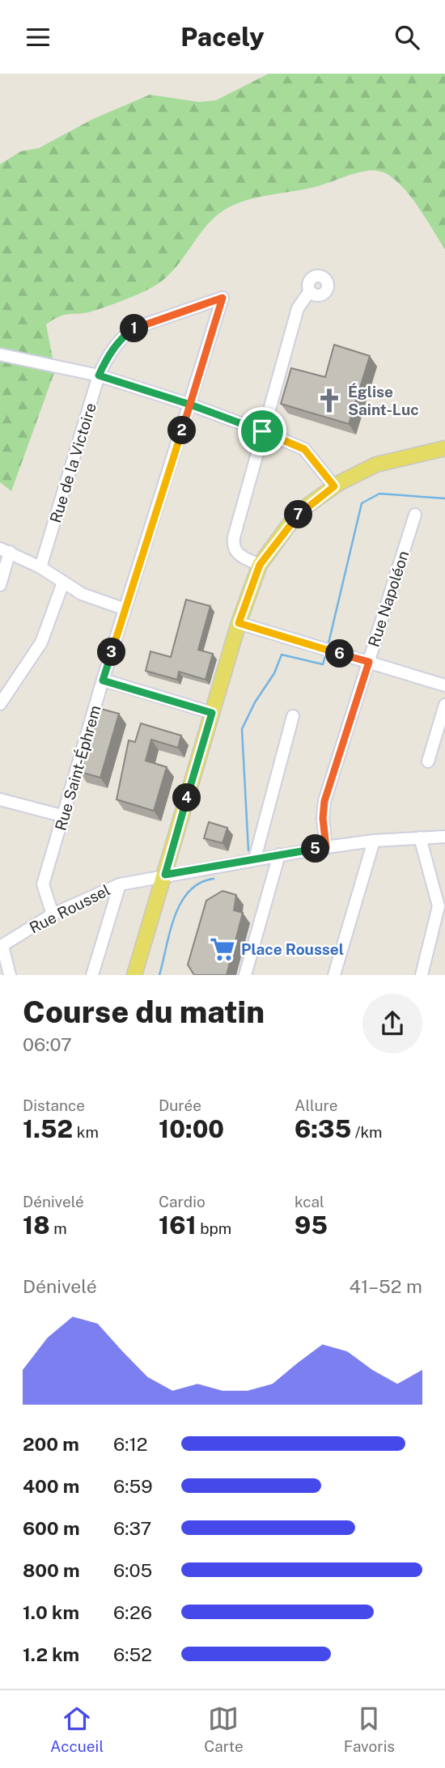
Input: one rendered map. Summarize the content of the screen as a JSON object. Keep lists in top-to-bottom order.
{
  "streets": {
    "street": [
      "Rue de la Victoire",
      "Rue Napoléon",
      "Rue Saint-Éphrem",
      "Rue Roussel"
    ]
  },
  "crossings": [
    ["Rue de la Victoire", "Rue Saint-Éphrem"],
    ["Rue Napoléon", "Rue Roussel"],
    ["Rue Saint-Éphrem", "Rue Roussel"]
  ],
  "places": {
    "church": ["Église Saint-Luc"],
    "supermarket": ["Place Roussel"]
  },
  "page": {
    "header": "Pacely",
    "pins": [
      "1",
      "2",
      "7",
      "3",
      "6",
      "4",
      "5"
    ],
    "heading": ["Course du matin", "06:07"],
    "stats": [
      ["Distance", "1.52 km"],
      ["Durée", "10:00"],
      ["Allure", "6:35 /km"],
      ["Dénivelé", "18 m"],
      ["Cardio", "161 bpm"],
      ["kcal", "95"]
    ],
    "chart": ["Dénivelé", "41–52 m"],
    "list": [
      {
        "name": "200 m",
        "note": "6:12"
      },
      {
        "name": "400 m",
        "note": "6:59"
      },
      {
        "name": "600 m",
        "note": "6:37"
      },
      {
        "name": "800 m",
        "note": "6:05"
      },
      {
        "name": "1.0 km",
        "note": "6:26"
      },
      {
        "name": "1.2 km",
        "note": "6:52"
      }
    ],
    "tabs": ["Accueil", "Carte", "Favoris"]
  }
}
